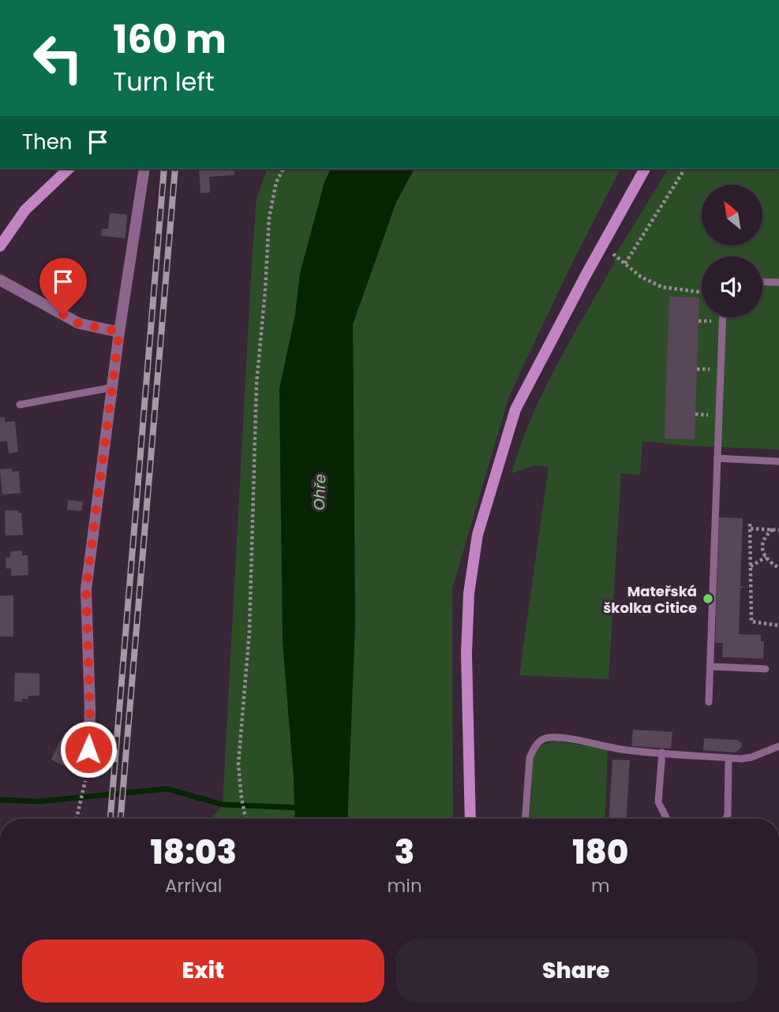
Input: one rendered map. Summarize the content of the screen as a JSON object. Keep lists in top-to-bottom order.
{
  "water": ["Ohře"],
  "places": ["Mateřská školka Citice"],
  "north": "top left",
  "page": {
    "turn": ["160 m", "Turn left"],
    "then": "Then",
    "eta": [
      "18:03",
      "Arrival",
      "3",
      "min",
      "180",
      "m"
    ],
    "buttons": ["Exit", "Share"]
  }
}
